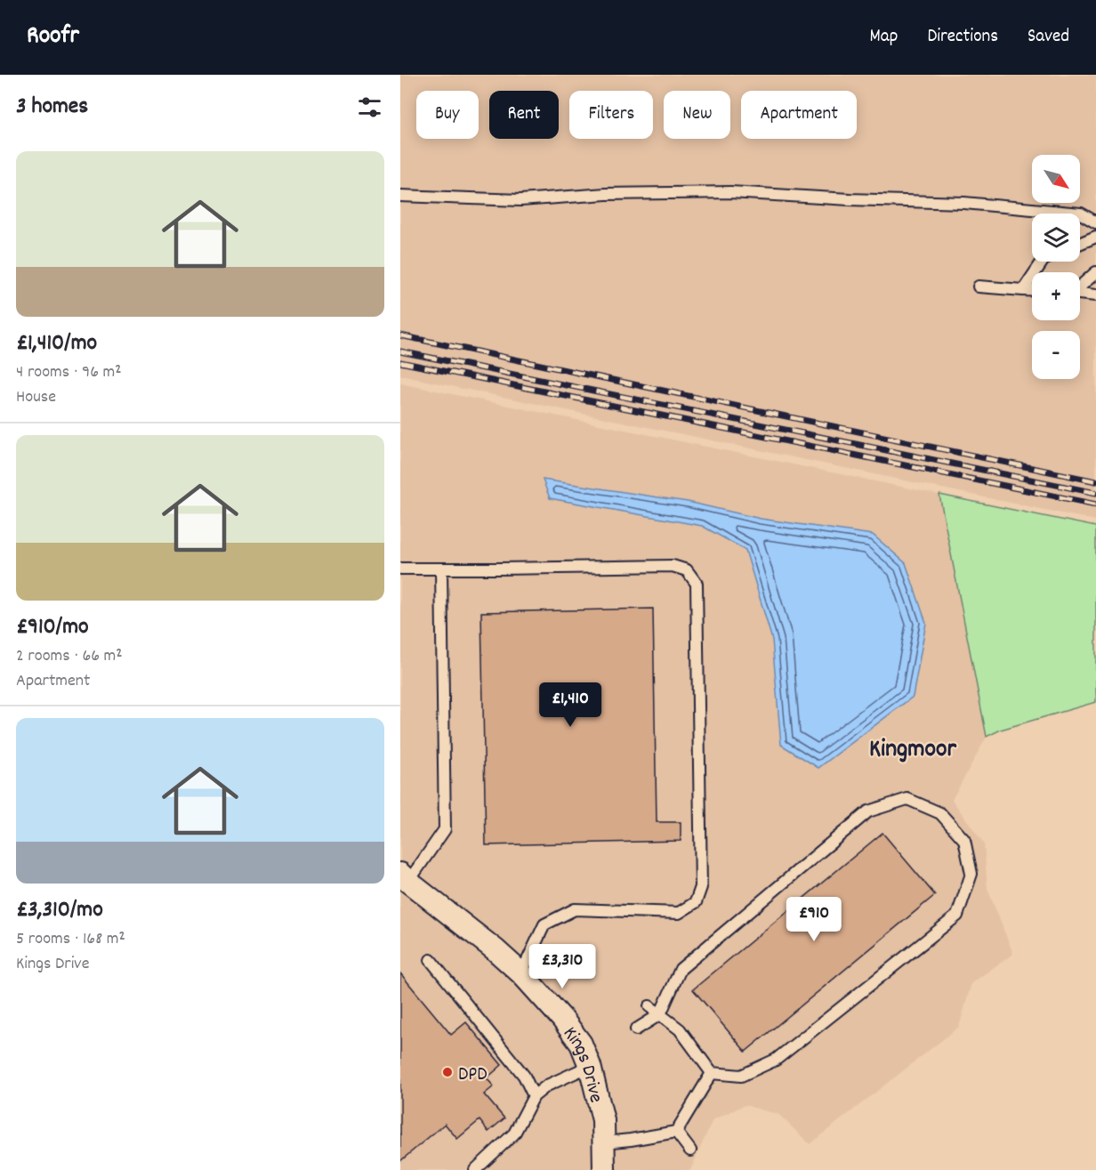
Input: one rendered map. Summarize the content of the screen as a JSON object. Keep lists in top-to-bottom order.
{
  "streets": {
    "street": ["Kings Drive"]
  },
  "districts": ["Kingmoor"],
  "places": ["DPD"],
  "north": "bottom right",
  "page": {
    "header": "Roofr",
    "nav": ["Map", "Directions", "Saved"],
    "heading": "3 homes",
    "chip": [
      "Buy",
      "Rent",
      "Filters",
      "New",
      "Apartment"
    ],
    "list": [
      {
        "name": "£1,410/mo",
        "note": "4 rooms · 96 m² · House"
      },
      {
        "name": "£910/mo",
        "note": "2 rooms · 66 m² · Apartment"
      },
      {
        "name": "£3,310/mo",
        "note": "5 rooms · 168 m² · Kings Drive"
      }
    ],
    "map_buttons": ["+", "−"],
    "price": ["£1,410", "£910", "£3,310"]
  }
}
